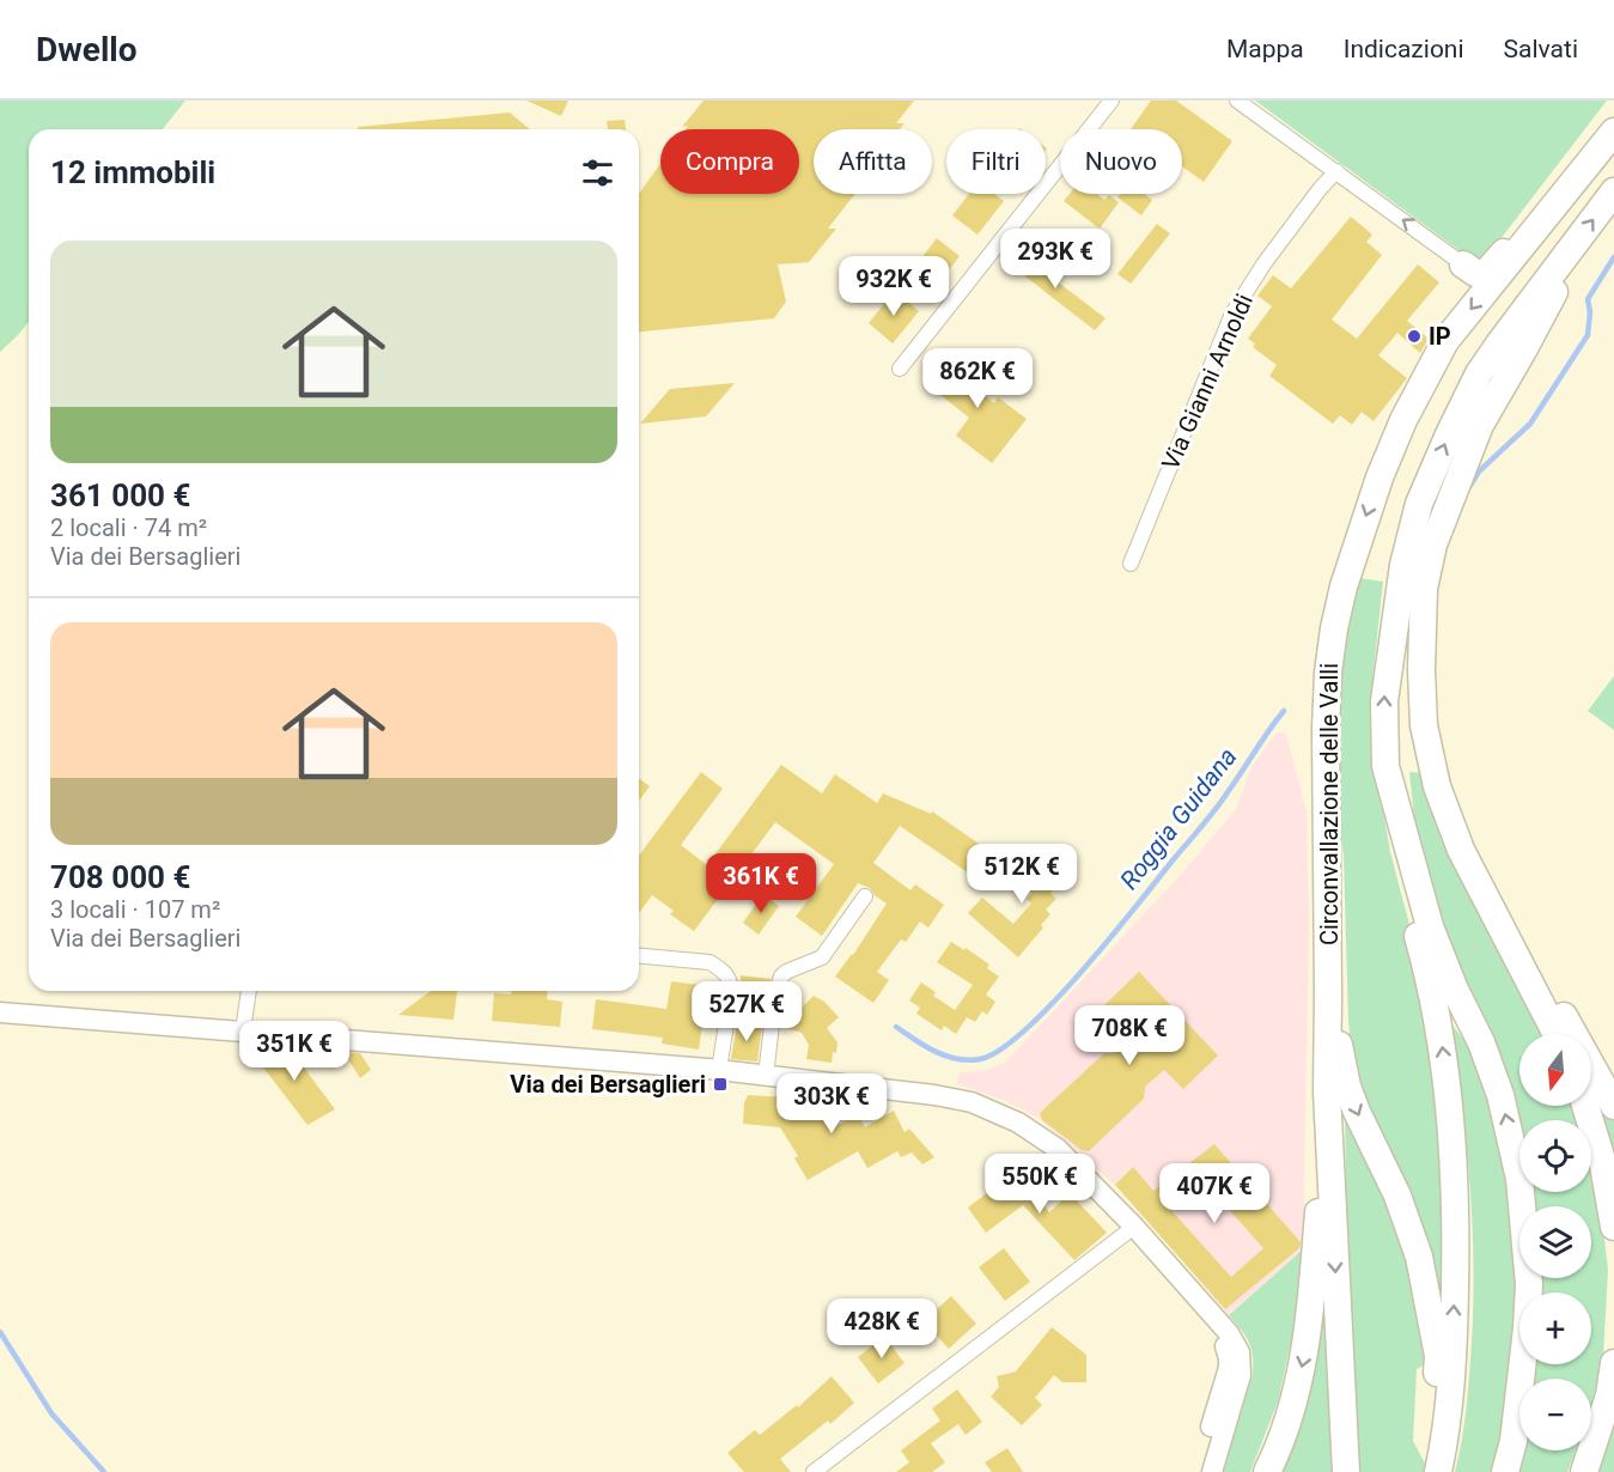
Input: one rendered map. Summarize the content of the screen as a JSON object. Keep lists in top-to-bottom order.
{
  "streets": {
    "highway": ["Circonvallazione delle Valli"],
    "street": ["Via Gianni Arnoldi"]
  },
  "water": ["Roggia Guidana"],
  "places": {
    "other": ["IP"],
    "transit": ["Via dei Bersaglieri"]
  },
  "north": "bottom",
  "page": {
    "header": "Dwello",
    "nav": ["Mappa", "Indicazioni", "Salvati"],
    "chip": [
      "Compra",
      "Affitta",
      "Filtri",
      "Nuovo"
    ],
    "heading": "12 immobili",
    "list": [
      {
        "name": "361 000 €",
        "note": "2 locali · 74 m² · Via dei Bersaglieri"
      },
      {
        "name": "708 000 €",
        "note": "3 locali · 107 m² · Via dei Bersaglieri"
      }
    ],
    "price": [
      "293K €",
      "932K €",
      "862K €",
      "512K €",
      "361K €",
      "527K €",
      "708K €",
      "351K €",
      "303K €",
      "550K €",
      "407K €",
      "428K €"
    ],
    "map_buttons": ["+", "−"]
  }
}
